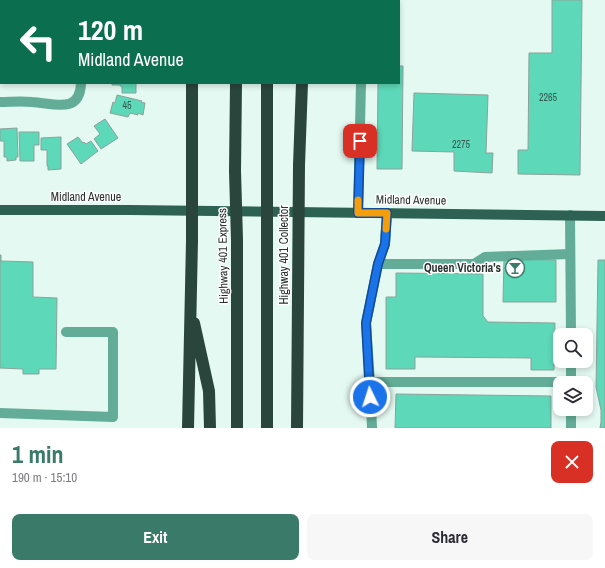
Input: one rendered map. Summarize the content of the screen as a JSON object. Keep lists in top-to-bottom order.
{
  "streets": {
    "highway": ["Highway 401 Collector", "Highway 401 Express"],
    "main road": ["Midland Avenue"]
  },
  "places": {
    "bar": ["Queen Victoria's"]
  },
  "house_numbers": ["2265", "45", "2275"],
  "page": {
    "turn": ["120 m", "Midland Avenue"],
    "heading": ["1 min", "190 m · 15:10"],
    "buttons": ["Exit", "Share"]
  }
}
